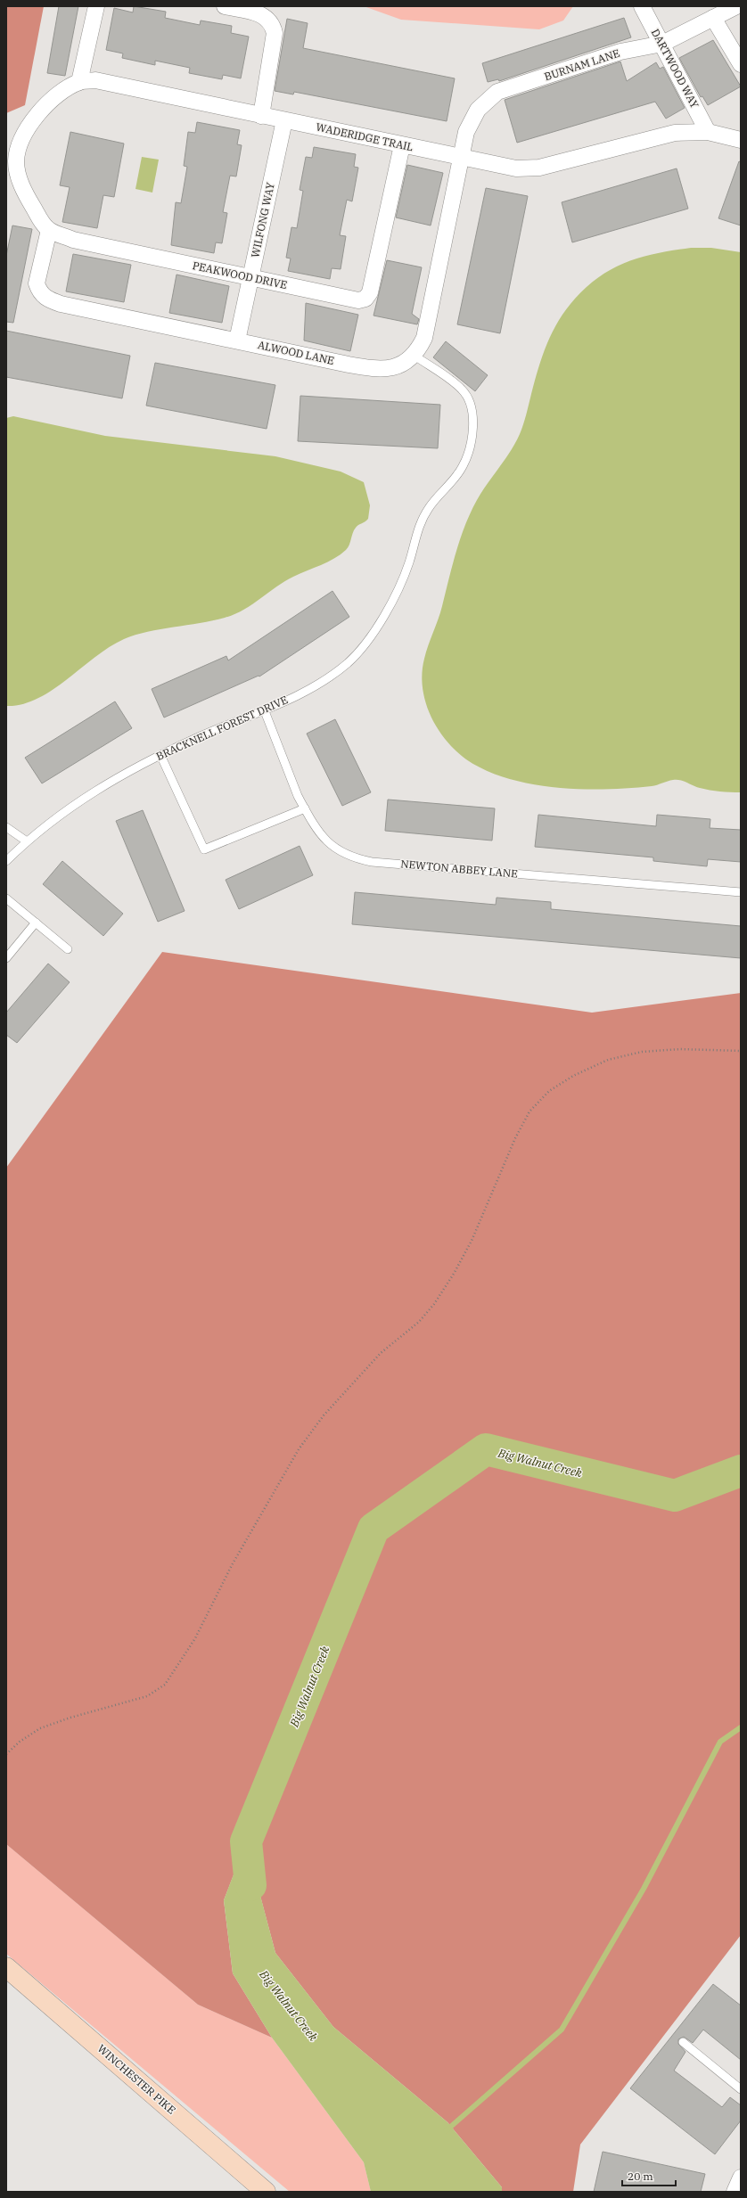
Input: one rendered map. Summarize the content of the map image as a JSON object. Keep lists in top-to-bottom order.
{
  "streets": {
    "main road": ["WINCHESTER PIKE"],
    "street": [
      "BURNAM LANE",
      "DARTWOOD WAY",
      "WADERIDGE TRAIL",
      "WILFONG WAY",
      "PEAKWOOD DRIVE",
      "ALWOOD LANE"
    ],
    "lane": ["BRACKNELL FOREST DRIVE", "NEWTON ABBEY LANE"]
  },
  "crossings": [
    ["BURNAM LANE", "DARTWOOD WAY"],
    ["BURNAM LANE", "WADERIDGE TRAIL"],
    ["DARTWOOD WAY", "WADERIDGE TRAIL"],
    ["WADERIDGE TRAIL", "WILFONG WAY"],
    ["WADERIDGE TRAIL", "PEAKWOOD DRIVE"],
    ["WILFONG WAY", "PEAKWOOD DRIVE"],
    ["WILFONG WAY", "ALWOOD LANE"],
    ["PEAKWOOD DRIVE", "ALWOOD LANE"],
    ["ALWOOD LANE", "BRACKNELL FOREST DRIVE"],
    ["BRACKNELL FOREST DRIVE", "NEWTON ABBEY LANE"]
  ],
  "water": ["Big Walnut Creek"],
  "scale_bar": "20 m"
}
